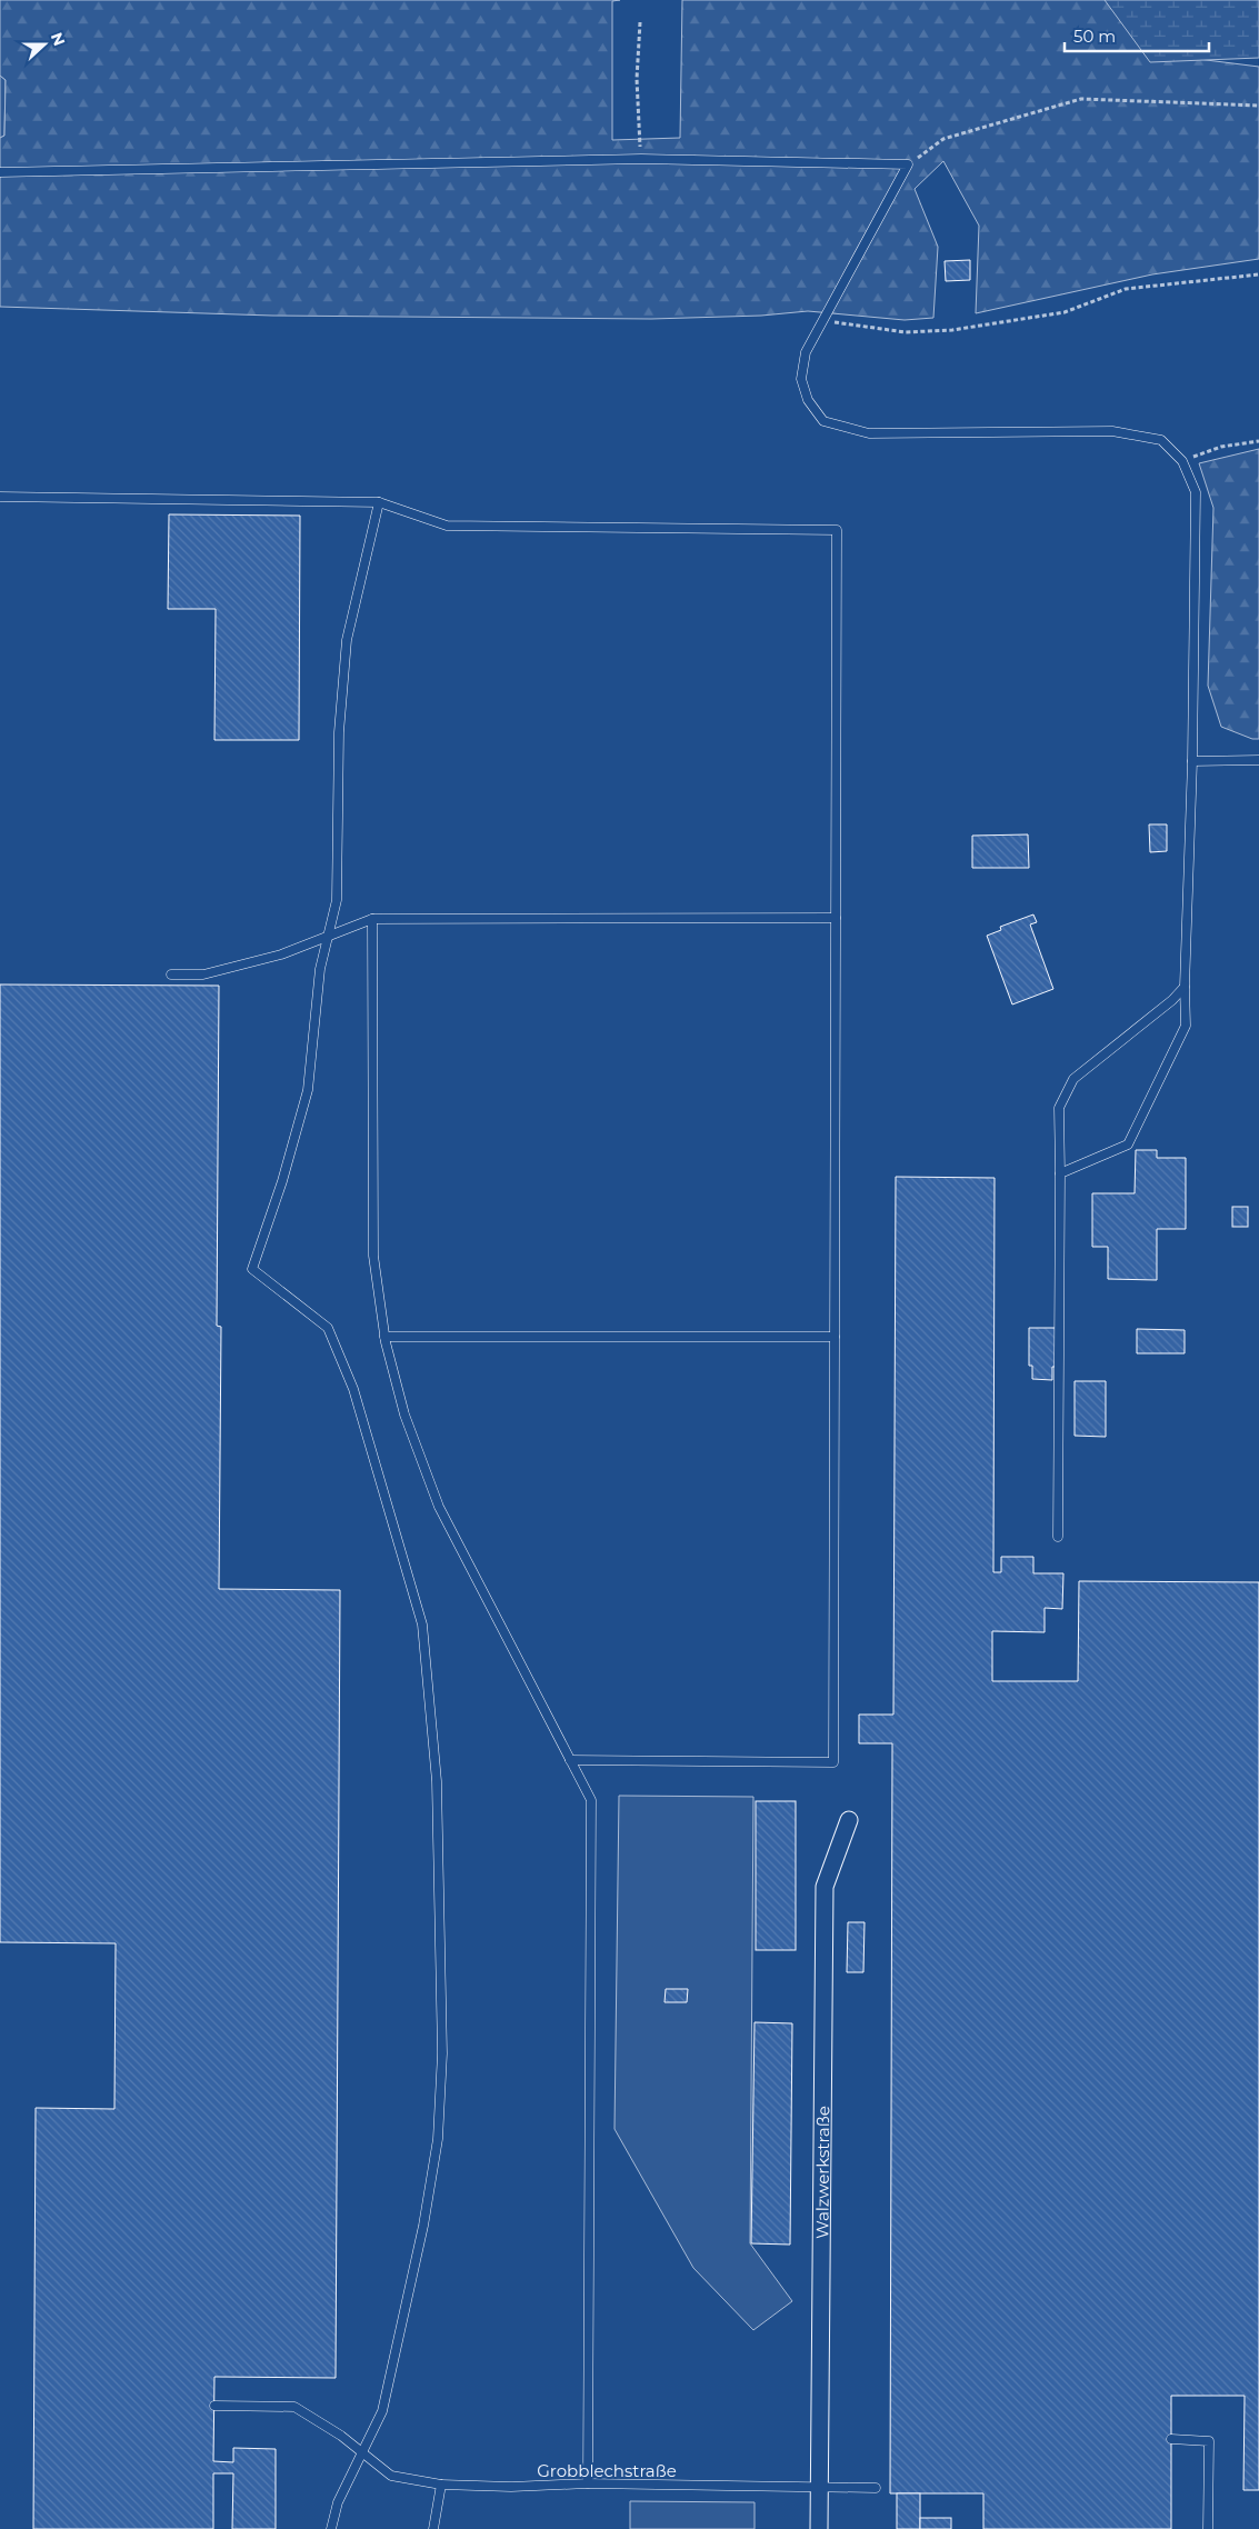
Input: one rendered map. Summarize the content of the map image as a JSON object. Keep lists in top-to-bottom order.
{
  "streets": {
    "street": ["Walzwerkstraße"],
    "lane": ["Grobblechstraße"]
  },
  "crossings": [
    ["Walzwerkstraße", "Grobblechstraße"]
  ],
  "scale_bar": "50 m",
  "north": "right"
}
